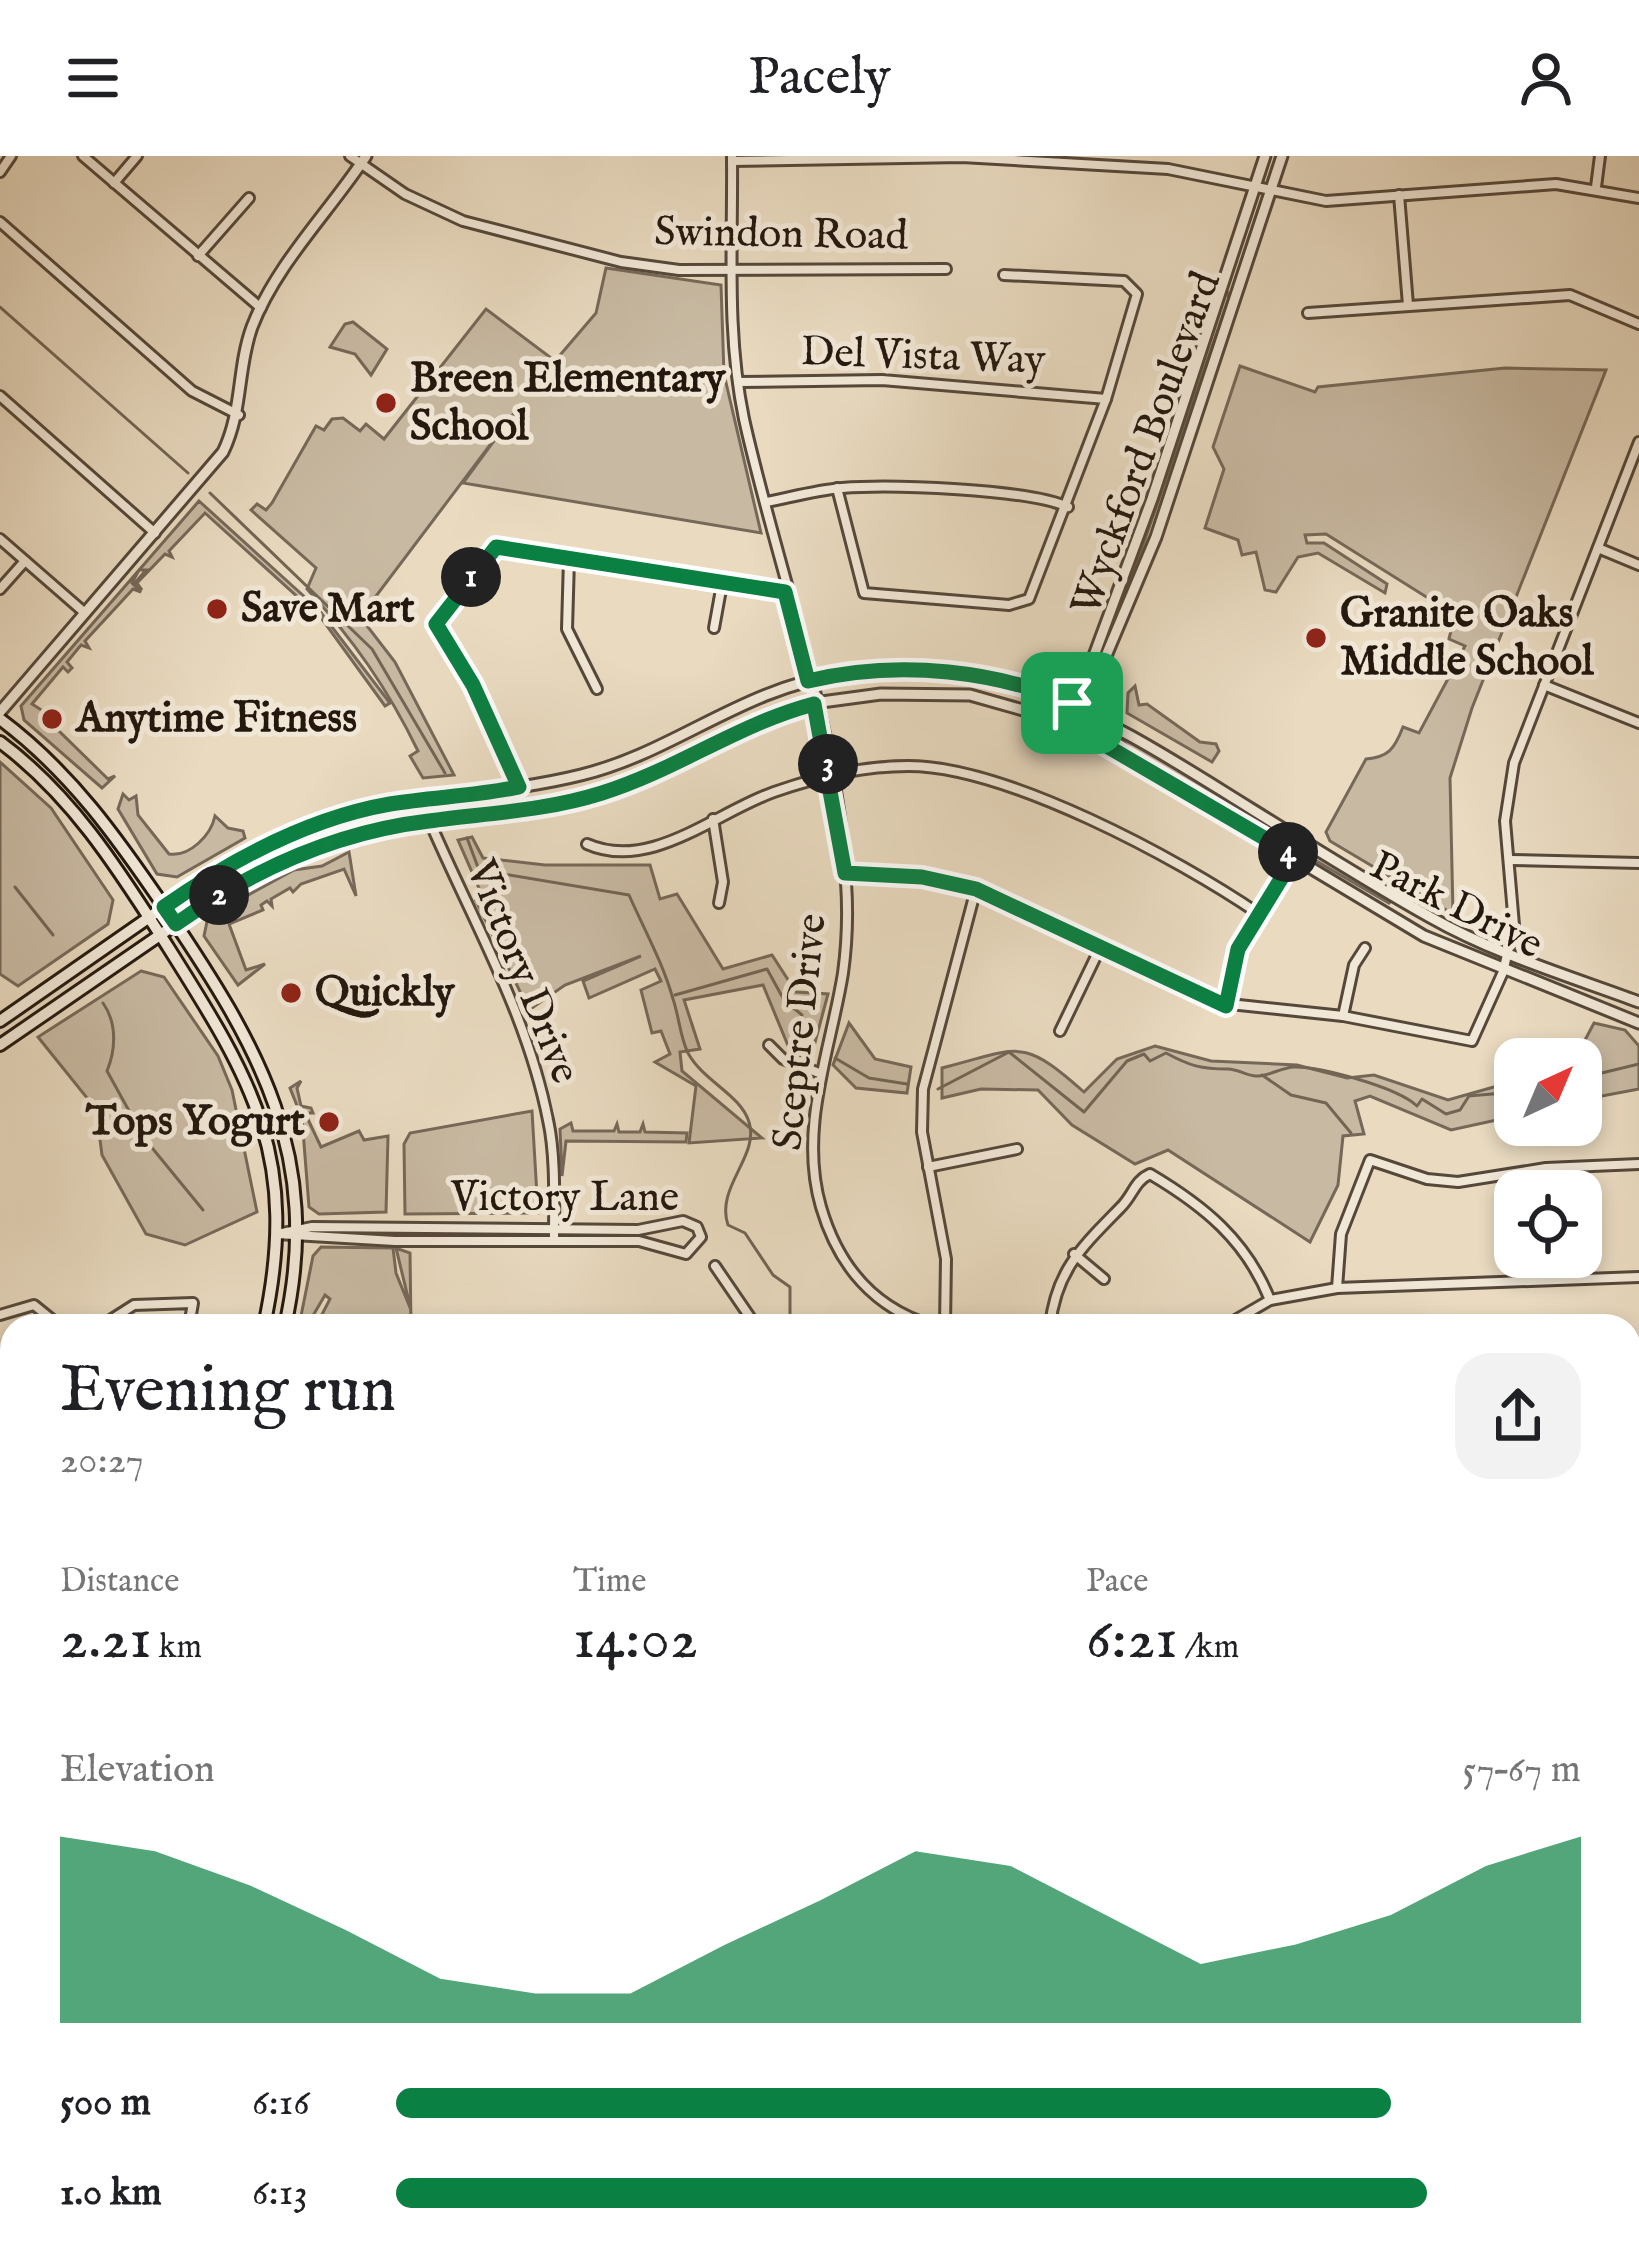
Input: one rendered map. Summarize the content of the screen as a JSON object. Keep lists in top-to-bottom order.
{
  "streets": {
    "main road": ["Park Drive"],
    "street": [
      "Swindon Road",
      "Del Vista Way",
      "Wyckford Boulevard",
      "Victory Drive",
      "Sceptre Drive",
      "Victory Lane"
    ]
  },
  "crossings": [
    ["Swindon Road", "Sceptre Drive"],
    ["Del Vista Way", "Sceptre Drive"],
    ["Wyckford Boulevard", "Park Drive"],
    ["Park Drive", "Victory Drive"],
    ["Park Drive", "Sceptre Drive"],
    ["Victory Drive", "Victory Lane"]
  ],
  "places": [
    "Breen Elementary School",
    "Save Mart",
    "Granite Oaks Middle School",
    "Anytime Fitness",
    "Quickly",
    "Tops Yogurt"
  ],
  "north": "top right",
  "page": {
    "header": "Pacely",
    "pins": [
      "1",
      "3",
      "4",
      "2"
    ],
    "heading": ["Evening run", "20:27"],
    "stats": [
      ["Distance", "2.21 km"],
      ["Time", "14:02"],
      ["Pace", "6:21 /km"]
    ],
    "chart": ["Elevation", "57–67 m"],
    "list": [
      {
        "name": "500 m",
        "note": "6:16"
      },
      {
        "name": "1.0 km",
        "note": "6:13"
      }
    ]
  }
}
